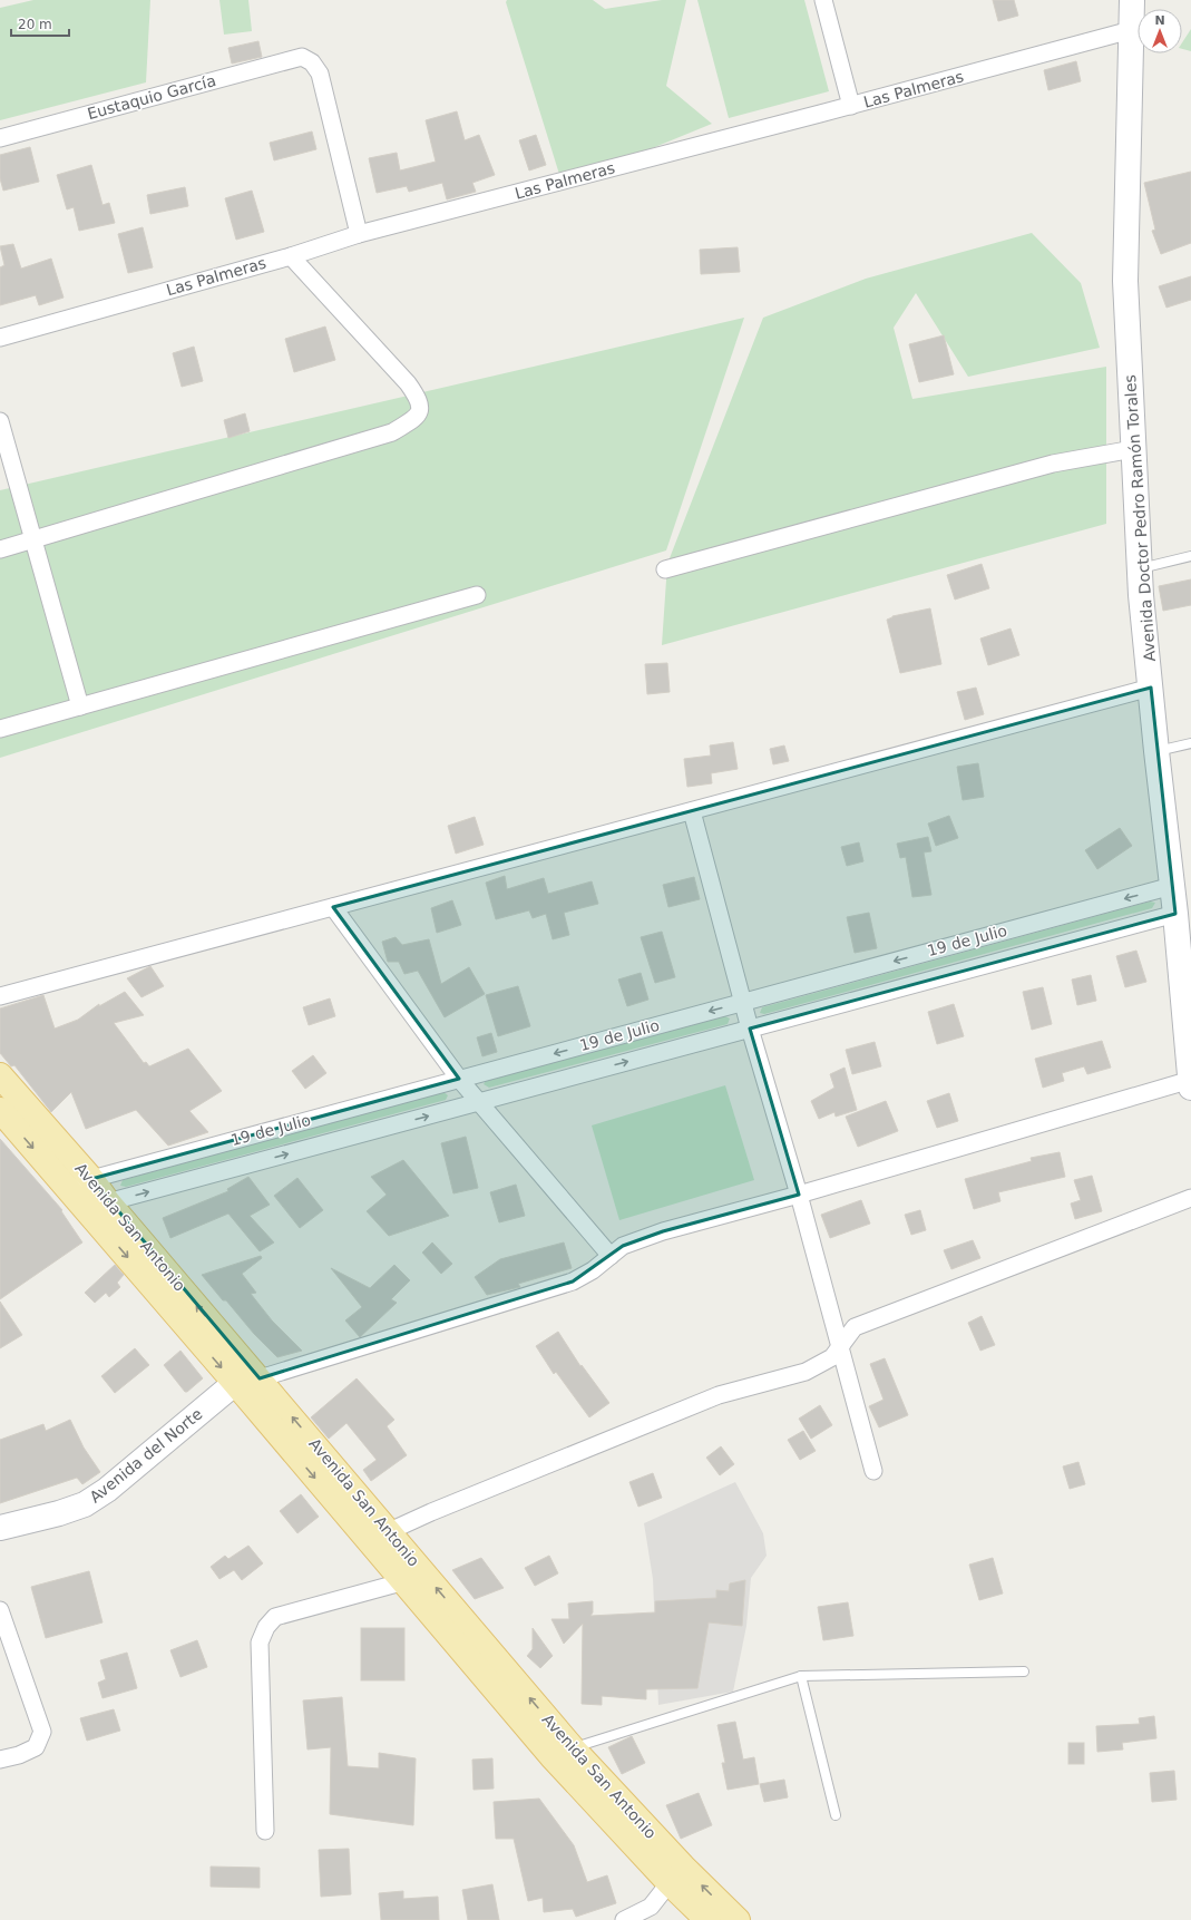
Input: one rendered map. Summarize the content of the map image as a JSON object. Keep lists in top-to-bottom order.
{
  "streets": {
    "main road": ["Avenida San Antonio"],
    "street": [
      "Las Palmeras",
      "Eustaquio García",
      "Avenida Doctor Pedro Ramón Torales",
      "19 de Julio",
      "Avenida del Norte"
    ]
  },
  "crossings": [
    ["Las Palmeras", "Eustaquio García"],
    ["Las Palmeras", "Avenida Doctor Pedro Ramón Torales"],
    ["Avenida Doctor Pedro Ramón Torales", "19 de Julio"],
    ["19 de Julio", "Avenida San Antonio"],
    ["Avenida San Antonio", "Avenida del Norte"]
  ],
  "scale_bar": "20 m",
  "north": "top"
}
